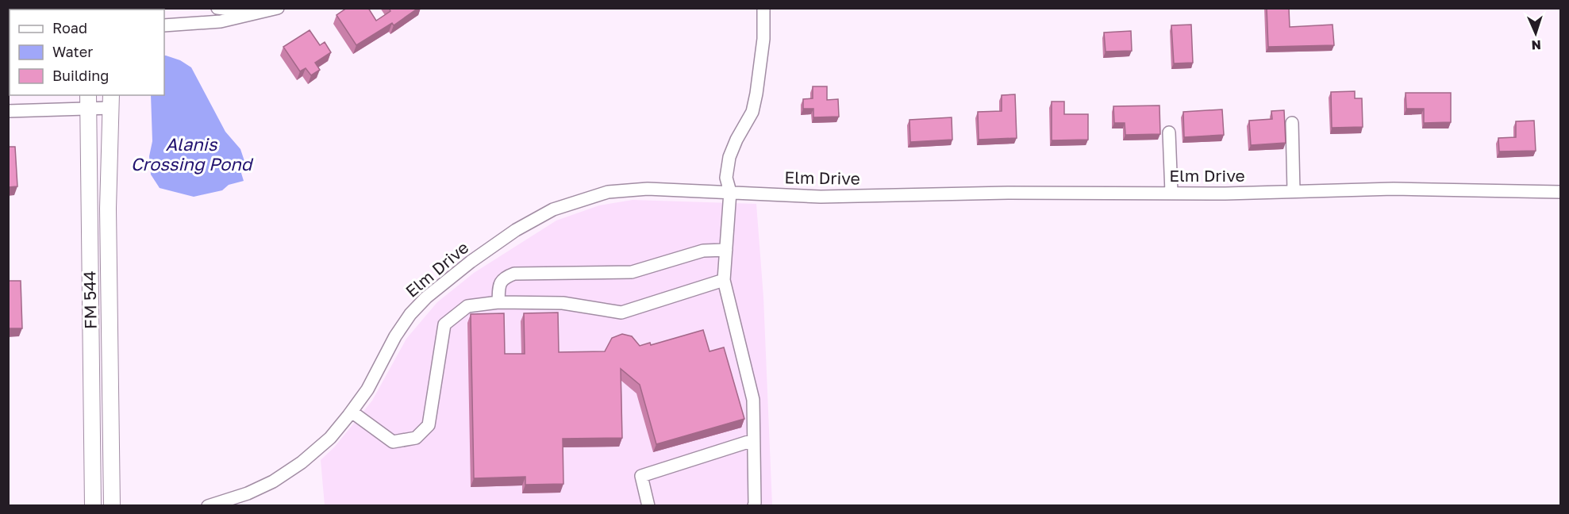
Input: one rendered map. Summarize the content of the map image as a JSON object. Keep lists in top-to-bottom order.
{
  "streets": {
    "main road": ["FM 544"],
    "street": ["Elm Drive"]
  },
  "water": ["Alanis Crossing Pond"],
  "legend": ["Road", "Water", "Building"],
  "north": "bottom"
}
